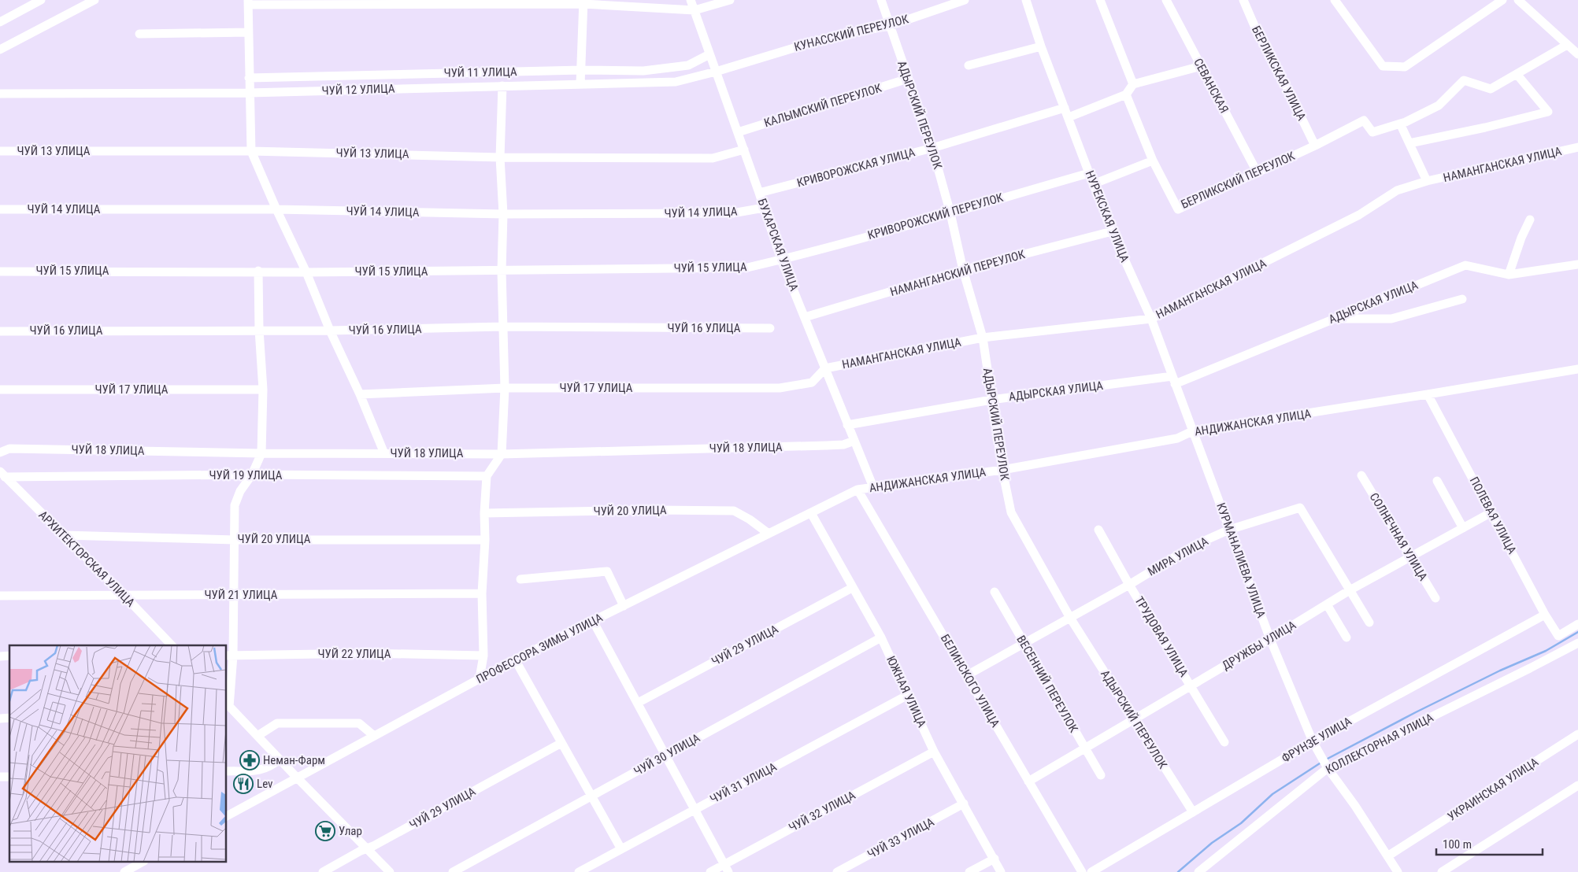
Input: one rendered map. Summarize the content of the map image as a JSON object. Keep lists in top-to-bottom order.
{
  "streets": {
    "street": [
      "КУНАССКИЙ ПЕРЕУЛОК",
      "ЧУЙ 11 УЛИЦА",
      "БЕРЛИКСКАЯ УЛИЦА",
      "СЕВАНСКАЯ",
      "ЧУЙ 12 УЛИЦА",
      "КАЛЫМСКИЙ ПЕРЕУЛОК",
      "АДЫРСКИЙ ПЕРЕУЛОК",
      "ЧУЙ 13 УЛИЦА",
      "НАМАНГАНСКАЯ УЛИЦА",
      "КРИВОРОЖСКАЯ УЛИЦА",
      "БЕРЛИКСКИЙ ПЕРЕУЛОК",
      "ЧУЙ 14 УЛИЦА",
      "КРИВОРОЖСКИЙ ПЕРЕУЛОК",
      "НУРЕКСКАЯ УЛИЦА",
      "БУХАРСКАЯ УЛИЦА",
      "ЧУЙ 15 УЛИЦА",
      "НАМАНГАНСКИЙ ПЕРЕУЛОК",
      "АДЫРСКАЯ УЛИЦА",
      "ЧУЙ 16 УЛИЦА",
      "ЧУЙ 17 УЛИЦА",
      "АНДИЖАНСКАЯ УЛИЦА",
      "ЧУЙ 18 УЛИЦА",
      "ЧУЙ 19 УЛИЦА",
      "ЧУЙ 20 УЛИЦА",
      "ПОЛЕВАЯ УЛИЦА",
      "СОЛНЕЧНАЯ УЛИЦА",
      "МИРА УЛИЦА",
      "АРХИТЕКТОРСКАЯ УЛИЦА",
      "КУРМАНАЛИЕВА УЛИЦА",
      "ЧУЙ 21 УЛИЦА",
      "ТРУДОВАЯ УЛИЦА",
      "ЧУЙ 29 УЛИЦА",
      "ДРУЖБЫ УЛИЦА",
      "ПРОФЕССОРА ЗИМЫ УЛИЦА",
      "ЧУЙ 22 УЛИЦА",
      "БЕЛИНСКОГО УЛИЦА",
      "ВЕСЕННИЙ ПЕРЕУЛОК",
      "ЮЖНАЯ УЛИЦА",
      "ФРУНЗЕ УЛИЦА",
      "КОЛЛЕКТОРНАЯ УЛИЦА",
      "ЧУЙ 30 УЛИЦА",
      "ЧУЙ 31 УЛИЦА",
      "УКРАИНСКАЯ УЛИЦА",
      "ЧУЙ 32 УЛИЦА",
      "ЧУЙ 33 УЛИЦА"
    ]
  },
  "crossings": [
    ["КУНАССКИЙ ПЕРЕУЛОК", "ЧУЙ 12 УЛИЦА"],
    ["КУНАССКИЙ ПЕРЕУЛОК", "АДЫРСКИЙ ПЕРЕУЛОК"],
    ["КУНАССКИЙ ПЕРЕУЛОК", "БУХАРСКАЯ УЛИЦА"],
    ["ЧУЙ 11 УЛИЦА", "БУХАРСКАЯ УЛИЦА"],
    ["БЕРЛИКСКАЯ УЛИЦА", "БЕРЛИКСКИЙ ПЕРЕУЛОК"],
    ["СЕВАНСКАЯ", "БЕРЛИКСКИЙ ПЕРЕУЛОК"],
    ["ЧУЙ 12 УЛИЦА", "БУХАРСКАЯ УЛИЦА"],
    ["КАЛЫМСКИЙ ПЕРЕУЛОК", "АДЫРСКИЙ ПЕРЕУЛОК"],
    ["КАЛЫМСКИЙ ПЕРЕУЛОК", "БУХАРСКАЯ УЛИЦА"],
    ["АДЫРСКИЙ ПЕРЕУЛОК", "НАМАНГАНСКАЯ УЛИЦА"],
    ["АДЫРСКИЙ ПЕРЕУЛОК", "КРИВОРОЖСКАЯ УЛИЦА"],
    ["АДЫРСКИЙ ПЕРЕУЛОК", "КРИВОРОЖСКИЙ ПЕРЕУЛОК"],
    ["АДЫРСКИЙ ПЕРЕУЛОК", "НАМАНГАНСКИЙ ПЕРЕУЛОК"],
    ["АДЫРСКИЙ ПЕРЕУЛОК", "АДЫРСКАЯ УЛИЦА"],
    ["АДЫРСКИЙ ПЕРЕУЛОК", "АНДИЖАНСКАЯ УЛИЦА"],
    ["АДЫРСКИЙ ПЕРЕУЛОК", "МИРА УЛИЦА"],
    ["АДЫРСКИЙ ПЕРЕУЛОК", "ДРУЖБЫ УЛИЦА"],
    ["АДЫРСКИЙ ПЕРЕУЛОК", "ФРУНЗЕ УЛИЦА"],
    ["ЧУЙ 13 УЛИЦА", "БУХАРСКАЯ УЛИЦА"],
    ["НАМАНГАНСКАЯ УЛИЦА", "НУРЕКСКАЯ УЛИЦА"],
    ["НАМАНГАНСКАЯ УЛИЦА", "БУХАРСКАЯ УЛИЦА"],
    ["НАМАНГАНСКАЯ УЛИЦА", "ЧУЙ 17 УЛИЦА"],
    ["КРИВОРОЖСКАЯ УЛИЦА", "НУРЕКСКАЯ УЛИЦА"],
    ["КРИВОРОЖСКАЯ УЛИЦА", "БУХАРСКАЯ УЛИЦА"],
    ["ЧУЙ 14 УЛИЦА", "БУХАРСКАЯ УЛИЦА"],
    ["КРИВОРОЖСКИЙ ПЕРЕУЛОК", "НУРЕКСКАЯ УЛИЦА"],
    ["КРИВОРОЖСКИЙ ПЕРЕУЛОК", "БУХАРСКАЯ УЛИЦА"],
    ["КРИВОРОЖСКИЙ ПЕРЕУЛОК", "ЧУЙ 15 УЛИЦА"],
    ["НУРЕКСКАЯ УЛИЦА", "НАМАНГАНСКИЙ ПЕРЕУЛОК"],
    ["НУРЕКСКАЯ УЛИЦА", "АДЫРСКАЯ УЛИЦА"],
    ["НУРЕКСКАЯ УЛИЦА", "АНДИЖАНСКАЯ УЛИЦА"],
    ["НУРЕКСКАЯ УЛИЦА", "КУРМАНАЛИЕВА УЛИЦА"],
    ["БУХАРСКАЯ УЛИЦА", "ЧУЙ 15 УЛИЦА"],
    ["БУХАРСКАЯ УЛИЦА", "НАМАНГАНСКИЙ ПЕРЕУЛОК"],
    ["БУХАРСКАЯ УЛИЦА", "АДЫРСКАЯ УЛИЦА"],
    ["БУХАРСКАЯ УЛИЦА", "ЧУЙ 17 УЛИЦА"],
    ["БУХАРСКАЯ УЛИЦА", "АНДИЖАНСКАЯ УЛИЦА"],
    ["БУХАРСКАЯ УЛИЦА", "ЧУЙ 18 УЛИЦА"],
    ["АНДИЖАНСКАЯ УЛИЦА", "ПОЛЕВАЯ УЛИЦА"],
    ["АНДИЖАНСКАЯ УЛИЦА", "КУРМАНАЛИЕВА УЛИЦА"],
    ["АНДИЖАНСКАЯ УЛИЦА", "ПРОФЕССОРА ЗИМЫ УЛИЦА"],
    ["АНДИЖАНСКАЯ УЛИЦА", "БЕЛИНСКОГО УЛИЦА"],
    ["ЧУЙ 19 УЛИЦА", "АРХИТЕКТОРСКАЯ УЛИЦА"],
    ["ЧУЙ 20 УЛИЦА", "АРХИТЕКТОРСКАЯ УЛИЦА"],
    ["ЧУЙ 20 УЛИЦА", "ПРОФЕССОРА ЗИМЫ УЛИЦА"],
    ["ПОЛЕВАЯ УЛИЦА", "ДРУЖБЫ УЛИЦА"],
    ["ПОЛЕВАЯ УЛИЦА", "ФРУНЗЕ УЛИЦА"],
    ["СОЛНЕЧНАЯ УЛИЦА", "ДРУЖБЫ УЛИЦА"],
    ["МИРА УЛИЦА", "КУРМАНАЛИЕВА УЛИЦА"],
    ["МИРА УЛИЦА", "ТРУДОВАЯ УЛИЦА"],
    ["МИРА УЛИЦА", "ДРУЖБЫ УЛИЦА"],
    ["МИРА УЛИЦА", "БЕЛИНСКОГО УЛИЦА"],
    ["МИРА УЛИЦА", "ВЕСЕННИЙ ПЕРЕУЛОК"],
    ["АРХИТЕКТОРСКАЯ УЛИЦА", "ЧУЙ 21 УЛИЦА"],
    ["КУРМАНАЛИЕВА УЛИЦА", "ДРУЖБЫ УЛИЦА"],
    ["КУРМАНАЛИЕВА УЛИЦА", "ФРУНЗЕ УЛИЦА"],
    ["КУРМАНАЛИЕВА УЛИЦА", "КОЛЛЕКТОРНАЯ УЛИЦА"],
    ["КУРМАНАЛИЕВА УЛИЦА", "УКРАИНСКАЯ УЛИЦА"],
    ["ТРУДОВАЯ УЛИЦА", "ДРУЖБЫ УЛИЦА"],
    ["ЧУЙ 29 УЛИЦА", "ЮЖНАЯ УЛИЦА"],
    ["ДРУЖБЫ УЛИЦА", "БЕЛИНСКОГО УЛИЦА"],
    ["ДРУЖБЫ УЛИЦА", "ВЕСЕННИЙ ПЕРЕУЛОК"],
    ["ПРОФЕССОРА ЗИМЫ УЛИЦА", "БЕЛИНСКОГО УЛИЦА"],
    ["ПРОФЕССОРА ЗИМЫ УЛИЦА", "ЮЖНАЯ УЛИЦА"],
    ["ЮЖНАЯ УЛИЦА", "ЧУЙ 30 УЛИЦА"],
    ["ЮЖНАЯ УЛИЦА", "ЧУЙ 31 УЛИЦА"],
    ["ЮЖНАЯ УЛИЦА", "ЧУЙ 32 УЛИЦА"],
    ["ЮЖНАЯ УЛИЦА", "ЧУЙ 33 УЛИЦА"]
  ],
  "places": {
    "pharmacy": ["Неман-Фарм"],
    "restaurant": ["Lev"],
    "supermarket": ["Улар"]
  },
  "scale_bar": "100 m"
}
